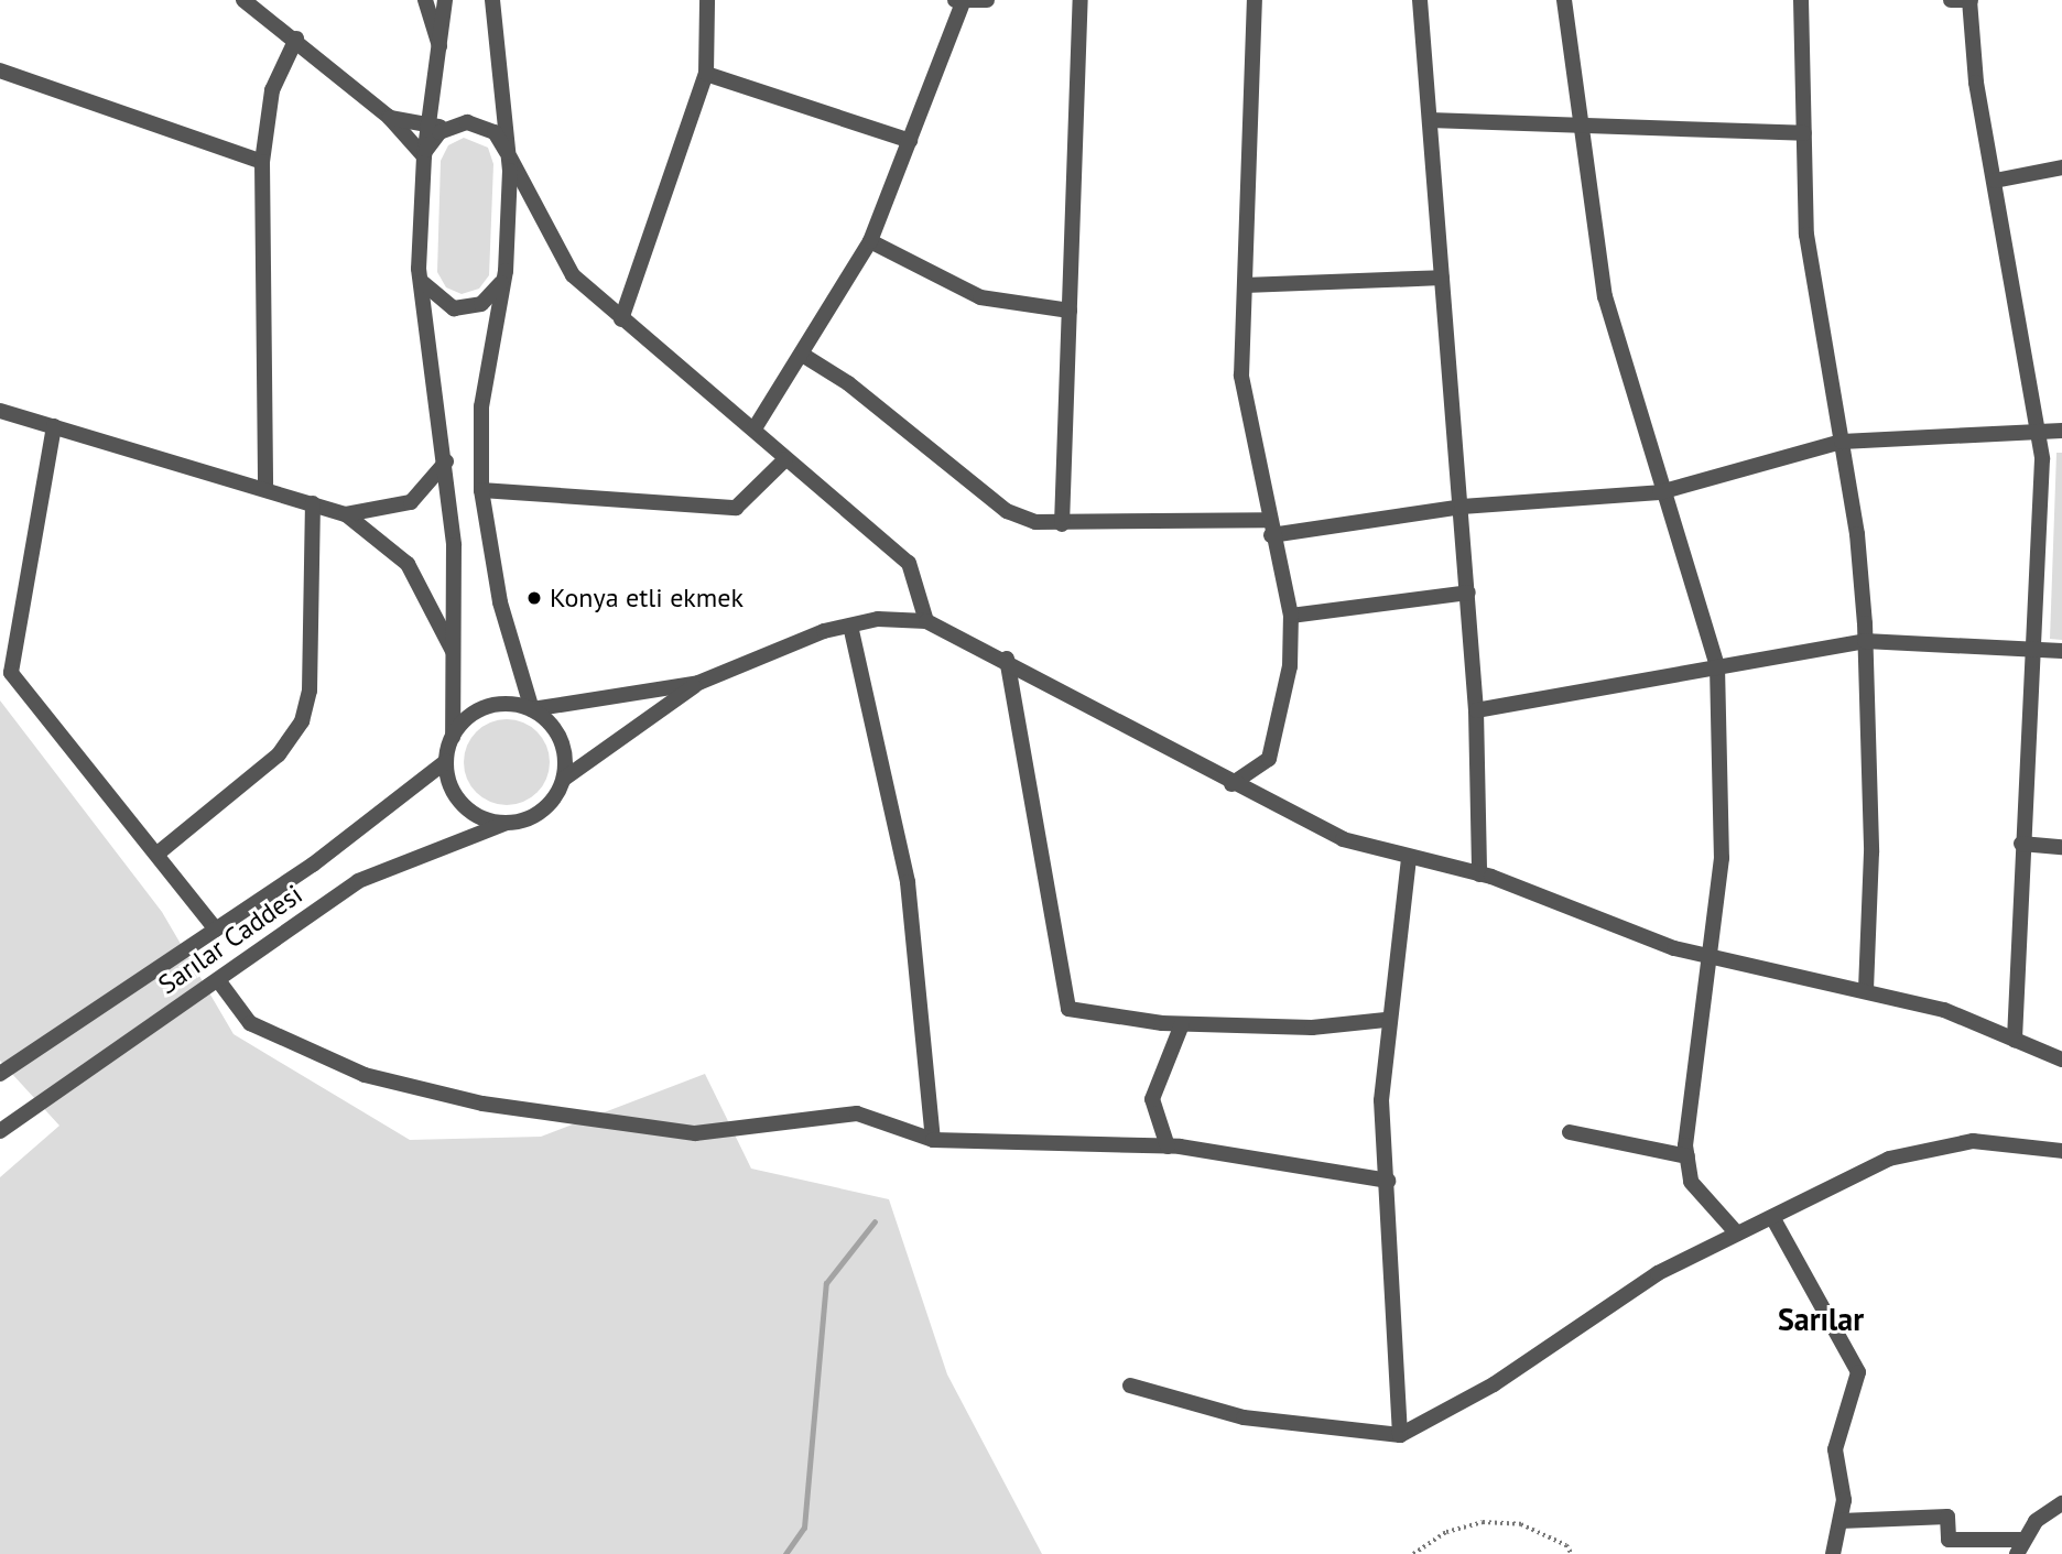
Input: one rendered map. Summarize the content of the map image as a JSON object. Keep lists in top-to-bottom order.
{
  "streets": {
    "street": ["Sarılar Caddesi"]
  },
  "districts": ["Sarılar"],
  "places": ["Konya etli ekmek"]
}
